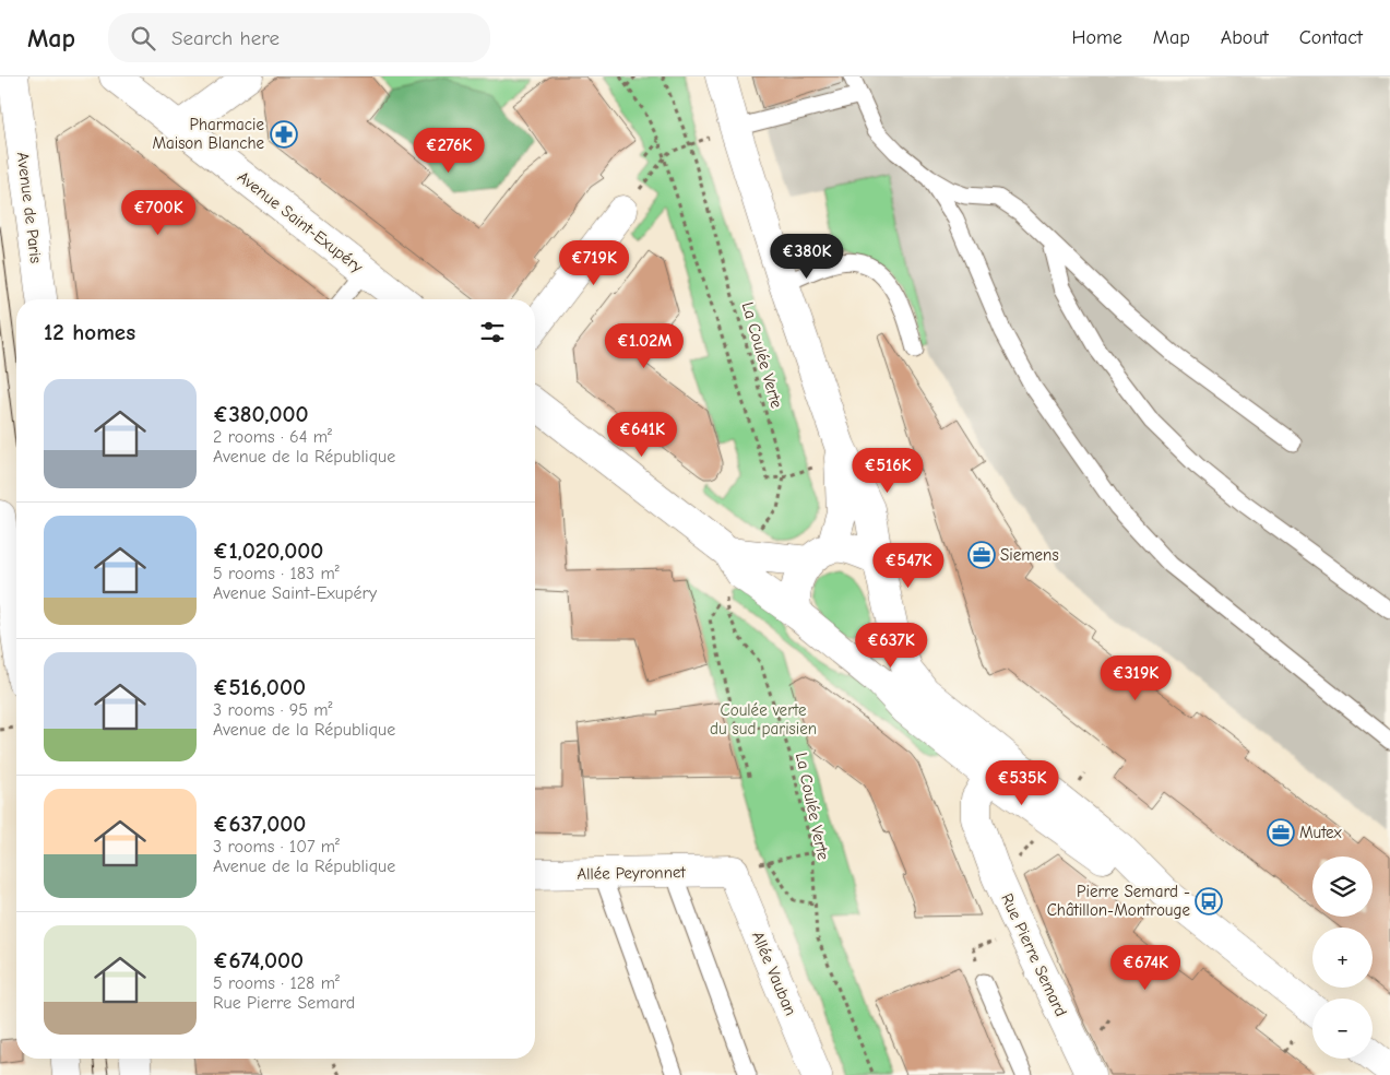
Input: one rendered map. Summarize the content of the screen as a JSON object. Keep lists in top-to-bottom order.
{
  "streets": {
    "street": [
      "Avenue de Paris",
      "Avenue Saint-Exupéry",
      "Allée Peyronnet",
      "Rue Pierre Semard",
      "Allée Vauban"
    ],
    "path": ["La Coulée Verte"]
  },
  "crossings": [
    ["Allée Peyronnet", "Allée Vauban"]
  ],
  "parks": ["Coulée verte du sud parisien"],
  "places": {
    "pharmacy": ["Pharmacie Maison Blanche"],
    "office": ["Siemens", "Mutex"],
    "bus stop": ["Pierre Semard - Châtillon-Montrouge"]
  },
  "page": {
    "header": "Map",
    "search": "Search here",
    "nav": [
      "Home",
      "Map",
      "About",
      "Contact"
    ],
    "price": [
      "€276K",
      "€700K",
      "€380K",
      "€719K",
      "€1.02M",
      "€641K",
      "€516K",
      "€547K",
      "€637K",
      "€319K",
      "€535K",
      "€674K"
    ],
    "heading": "12 homes",
    "list": [
      {
        "name": "€380,000",
        "note": "2 rooms · 64 m² · Avenue de la République"
      },
      {
        "name": "€1,020,000",
        "note": "5 rooms · 183 m² · Avenue Saint-Exupéry"
      },
      {
        "name": "€516,000",
        "note": "3 rooms · 95 m² · Avenue de la République"
      },
      {
        "name": "€637,000",
        "note": "3 rooms · 107 m² · Avenue de la République"
      },
      {
        "name": "€674,000",
        "note": "5 rooms · 128 m² · Rue Pierre Semard"
      }
    ],
    "map_buttons": ["+", "−"]
  }
}
